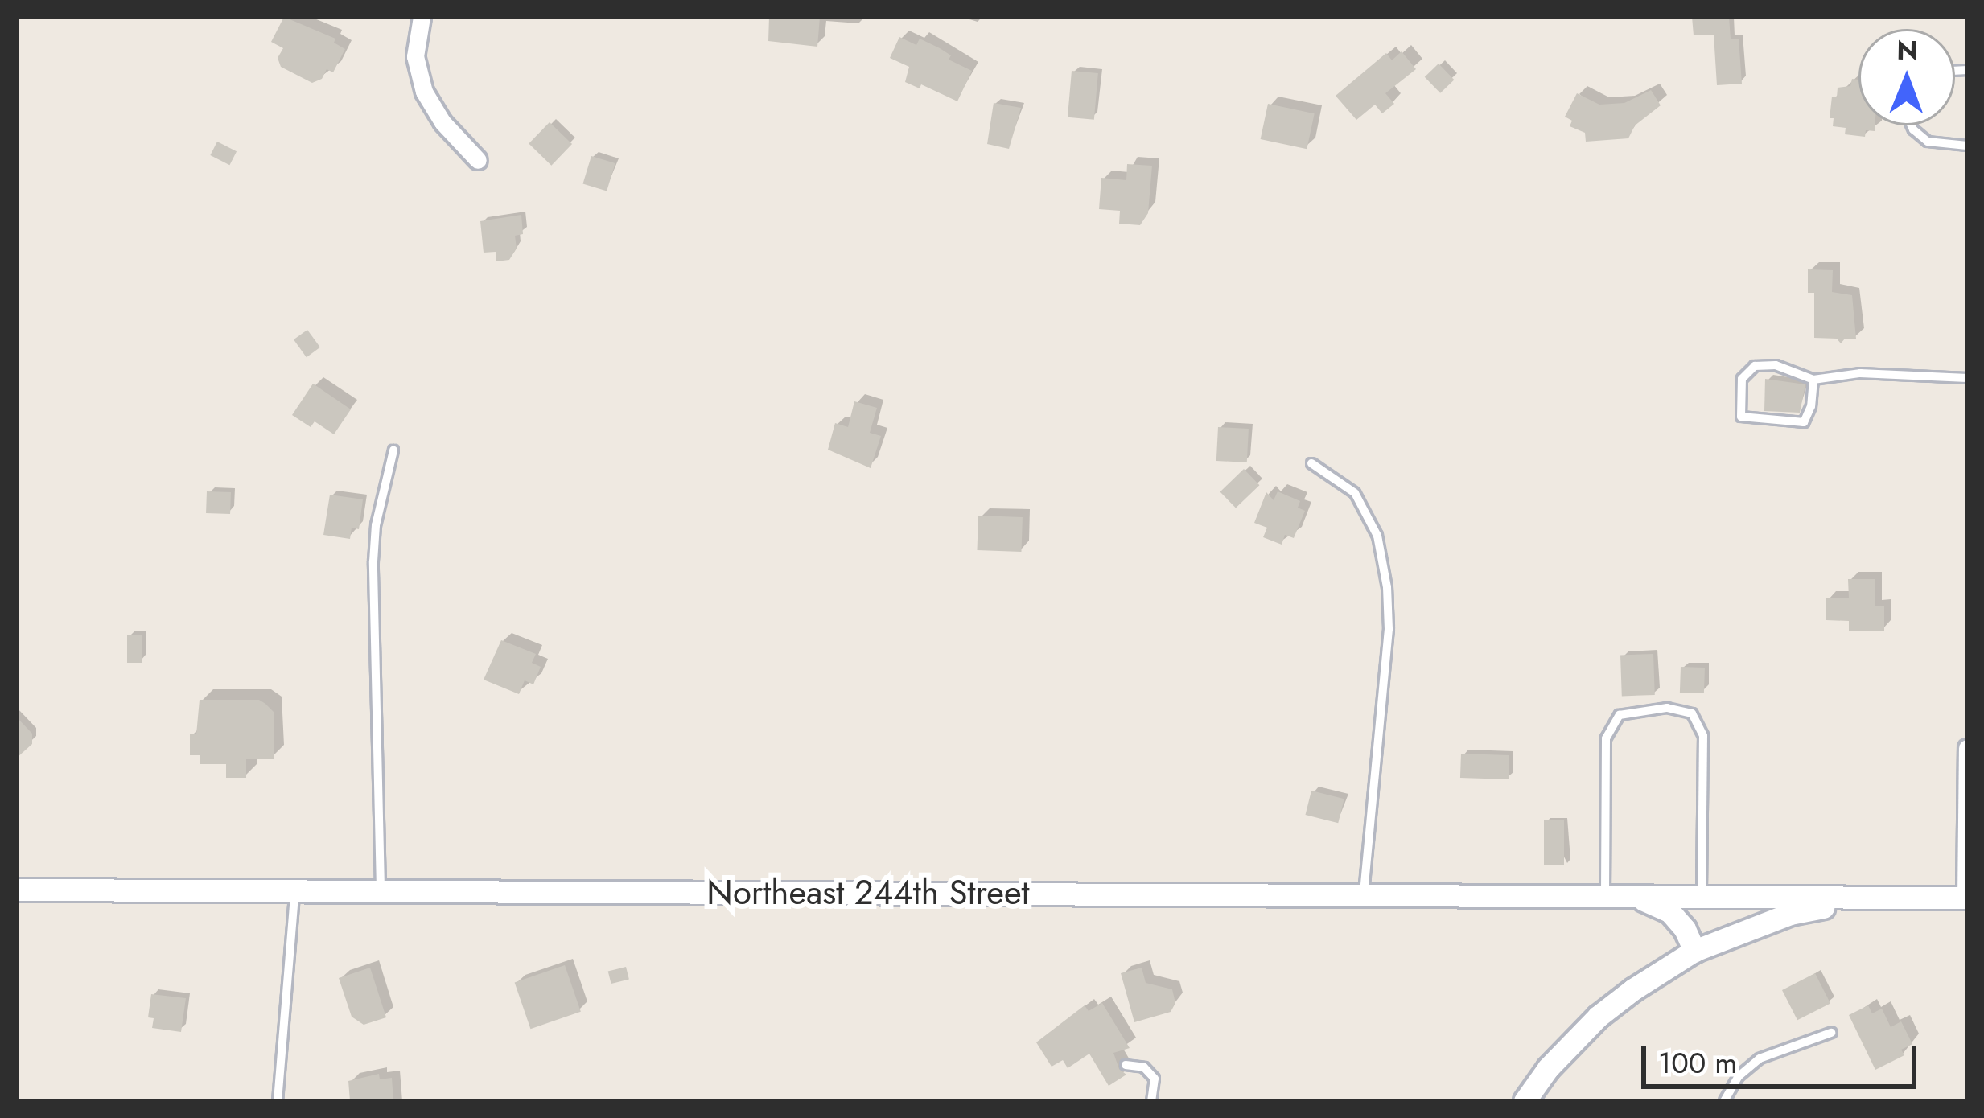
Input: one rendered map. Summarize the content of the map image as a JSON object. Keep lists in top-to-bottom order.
{
  "streets": {
    "street": ["Northeast 244th Street"]
  },
  "scale_bar": "100 m",
  "north": "top"
}
